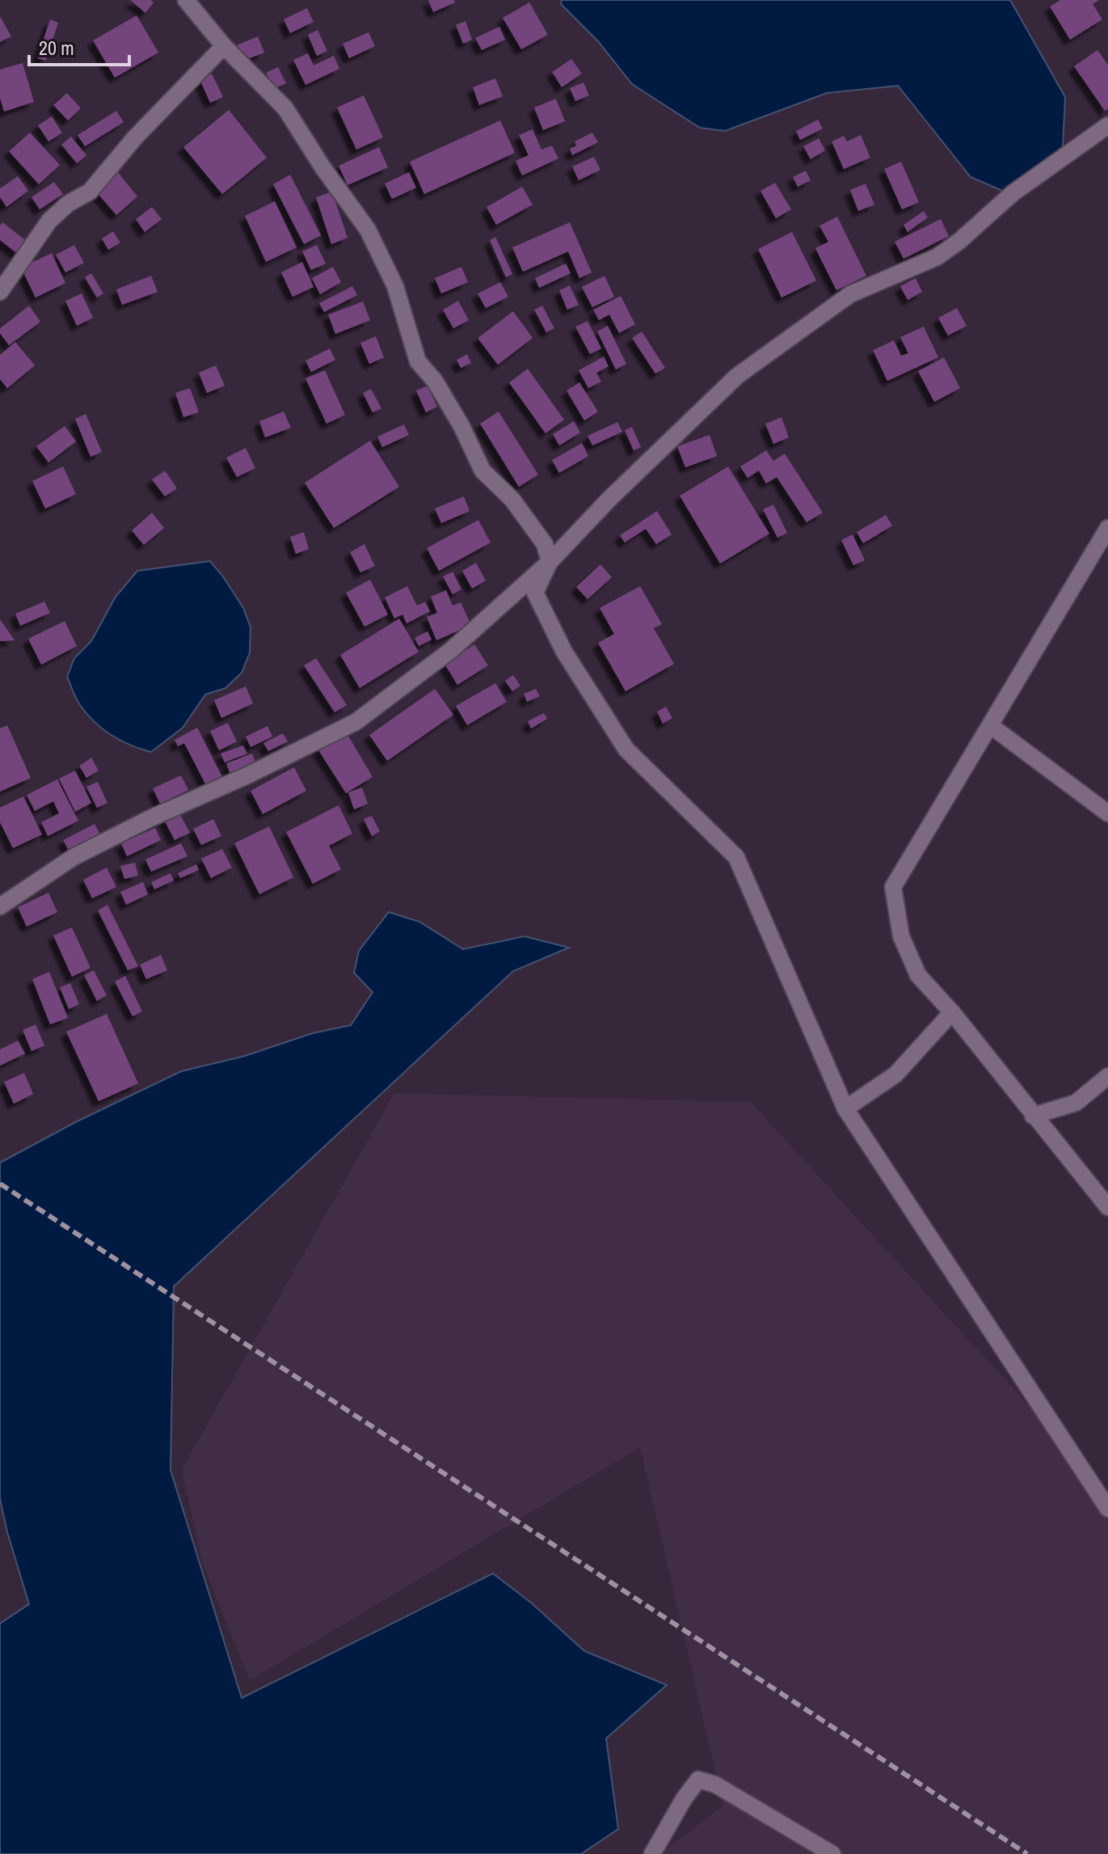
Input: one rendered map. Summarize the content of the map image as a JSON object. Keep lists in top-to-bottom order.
{
  "scale_bar": "20 m"
}
